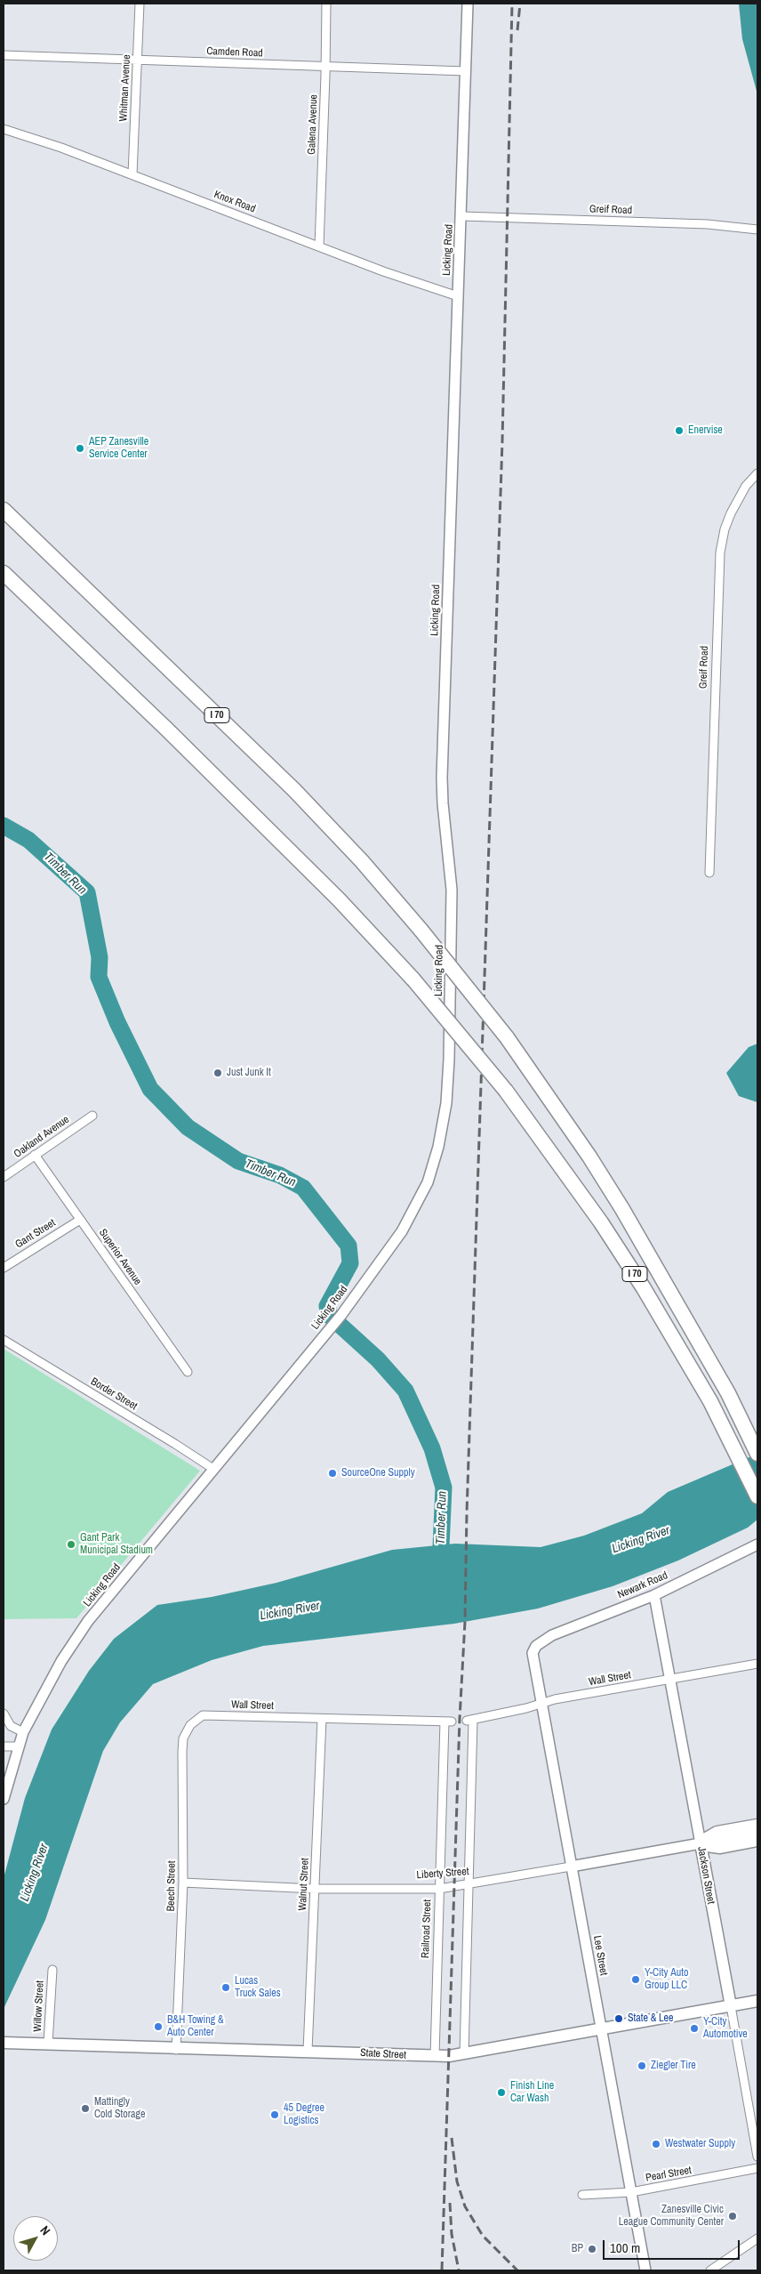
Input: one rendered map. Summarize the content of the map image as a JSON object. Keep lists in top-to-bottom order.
{
  "streets": {
    "highway": ["I 70"],
    "main road": ["Jackson Street", "State Street"],
    "street": [
      "Camden Road",
      "Whitman Avenue",
      "Galena Avenue",
      "Knox Road",
      "Greif Road",
      "Licking Road",
      "Oakland Avenue",
      "Gant Street",
      "Superior Avenue",
      "Border Street",
      "Newark Road",
      "Wall Street",
      "Liberty Street",
      "Walnut Street",
      "Beech Street",
      "Railroad Street",
      "Lee Street",
      "Willow Street",
      "Pearl Street"
    ]
  },
  "crossings": [
    ["Camden Road", "Whitman Avenue"],
    ["Camden Road", "Galena Avenue"],
    ["Camden Road", "Licking Road"],
    ["Whitman Avenue", "Knox Road"],
    ["Galena Avenue", "Knox Road"],
    ["Knox Road", "Licking Road"],
    ["Greif Road", "Licking Road"],
    ["Licking Road", "Border Street"],
    ["Oakland Avenue", "Superior Avenue"],
    ["Gant Street", "Superior Avenue"],
    ["Newark Road", "Jackson Street"],
    ["Newark Road", "Lee Street"],
    ["Wall Street", "Liberty Street"],
    ["Wall Street", "Jackson Street"],
    ["Wall Street", "Walnut Street"],
    ["Wall Street", "Beech Street"],
    ["Wall Street", "Railroad Street"],
    ["Wall Street", "Lee Street"],
    ["Liberty Street", "Jackson Street"],
    ["Liberty Street", "Walnut Street"],
    ["Liberty Street", "Beech Street"],
    ["Liberty Street", "Railroad Street"],
    ["Liberty Street", "Lee Street"],
    ["Jackson Street", "State Street"],
    ["Walnut Street", "State Street"],
    ["Beech Street", "State Street"],
    ["Railroad Street", "State Street"],
    ["Lee Street", "State Street"],
    ["Lee Street", "Pearl Street"],
    ["Willow Street", "State Street"]
  ],
  "water": ["Timber Run", "Licking River"],
  "places": [
    "Enervise",
    "AEP Zanesville Service Center",
    "Just Junk It",
    "SourceOne Supply",
    "Gant Park Municipal Stadium",
    "Y-City Auto Group LLC",
    "Lucas Truck Sales",
    "State & Lee",
    "B&H Towing & Auto Center",
    "Y-City Automotive",
    "Ziegler Tire",
    "Finish Line Car Wash",
    "Mattingly Cold Storage",
    "45 Degree Logistics",
    "Westwater Supply",
    "Zanesville Civic League Community Center",
    "BP"
  ],
  "scale_bar": "100 m",
  "north": "top right"
}
